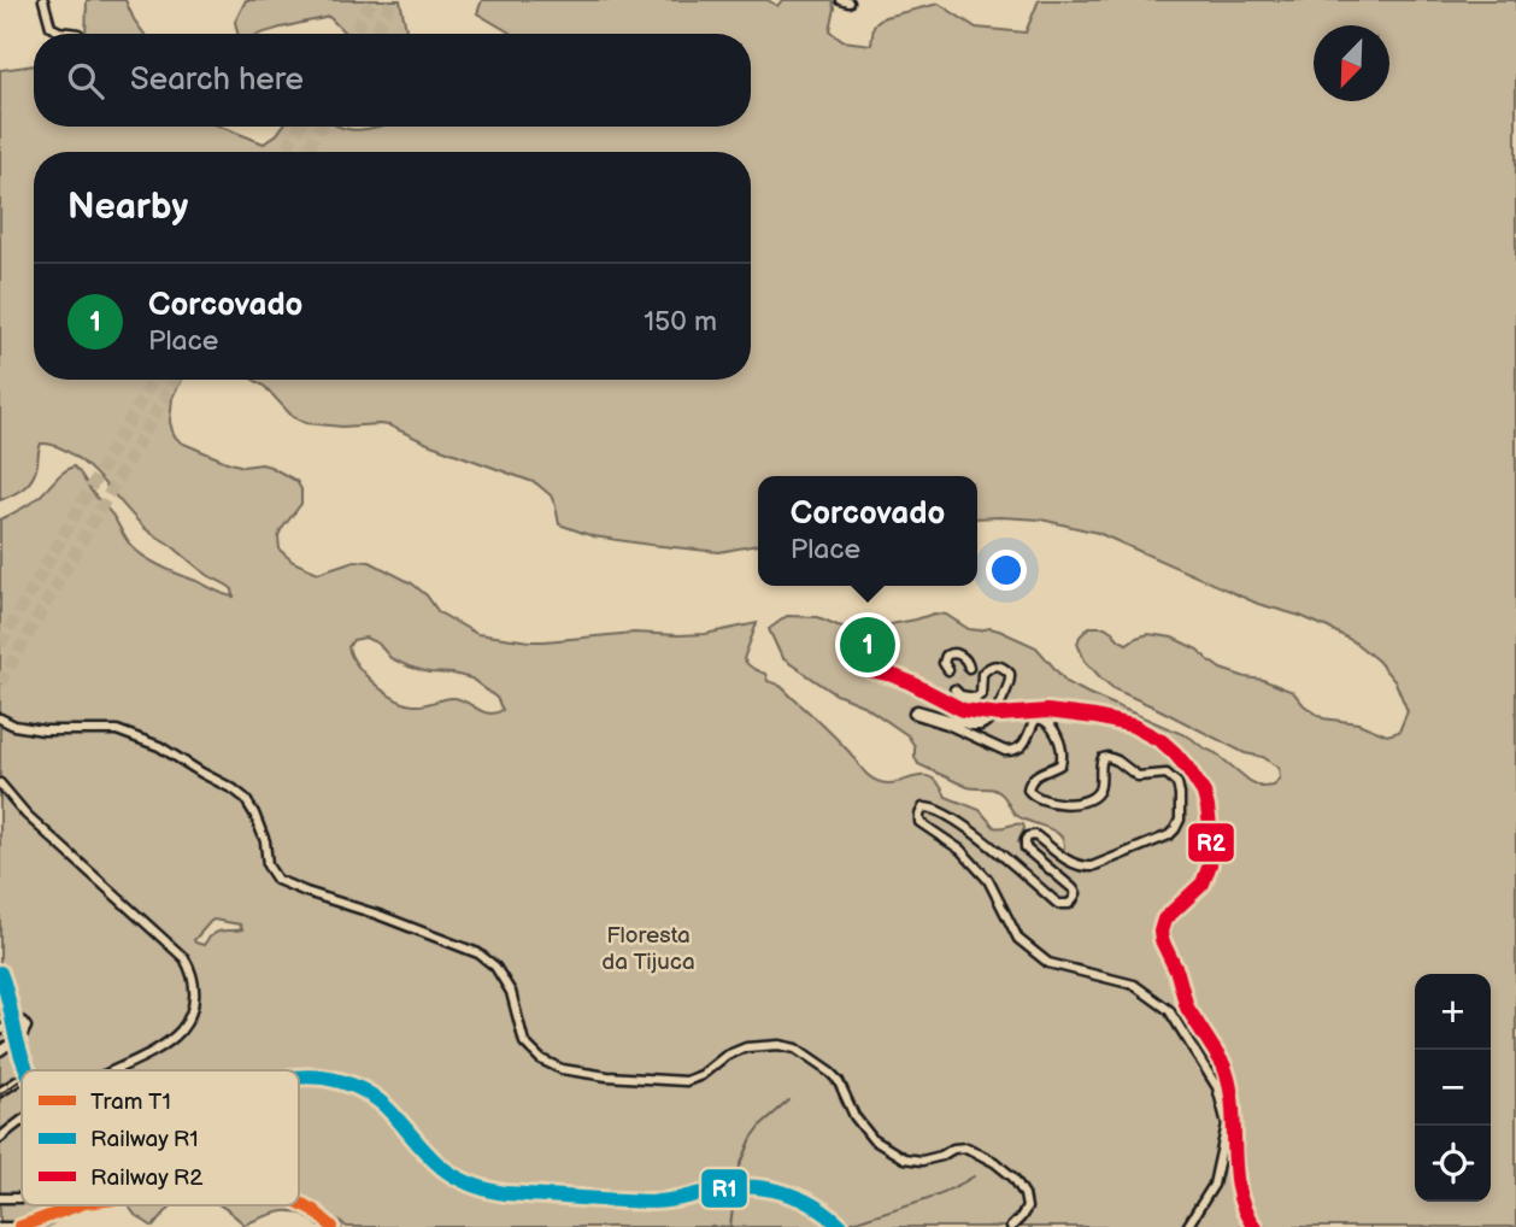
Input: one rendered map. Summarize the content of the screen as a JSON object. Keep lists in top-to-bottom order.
{
  "parks": ["Floresta da Tijuca"],
  "lines": ["rail line R2", "rail line R1", "tram line T1"],
  "legend": ["Tram T1", "Railway R1", "Railway R2"],
  "north": "bottom left",
  "page": {
    "search": "Search here",
    "heading": "Nearby",
    "list": [
      {
        "mark": "1",
        "name": "Corcovado",
        "note": "Place",
        "value": "150 m"
      }
    ],
    "popup": ["Corcovado", "Place"],
    "pins": "1",
    "map_buttons": ["+", "−"]
  }
}
